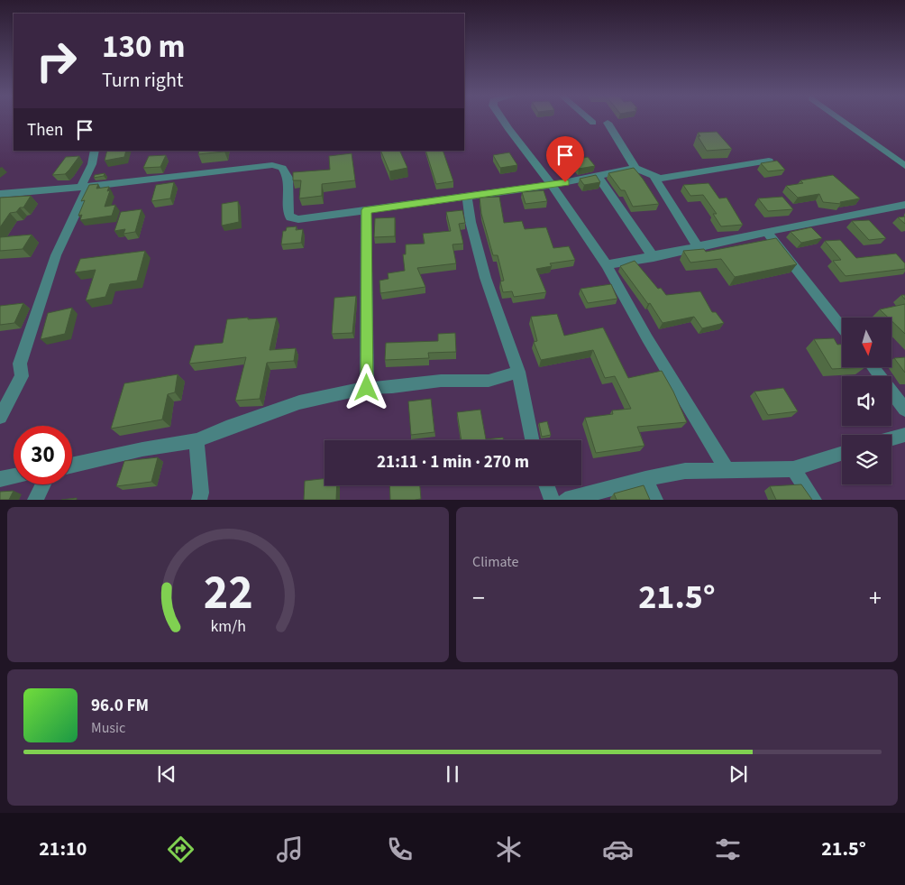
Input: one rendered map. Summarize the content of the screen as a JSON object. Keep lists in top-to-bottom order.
{
  "north": "bottom",
  "page": {
    "turn": ["130 m", "Turn right"],
    "then": "Then",
    "limit": "30",
    "trip": "21:11 · 1 min · 270 m",
    "tile": "Climate",
    "heat": ["−", "21.5°", "+"],
    "song": ["96.0 FM", "Music"],
    "tabs": ["21:10", "21.5°"],
    "gauge": ["22", "km/h"]
  }
}
